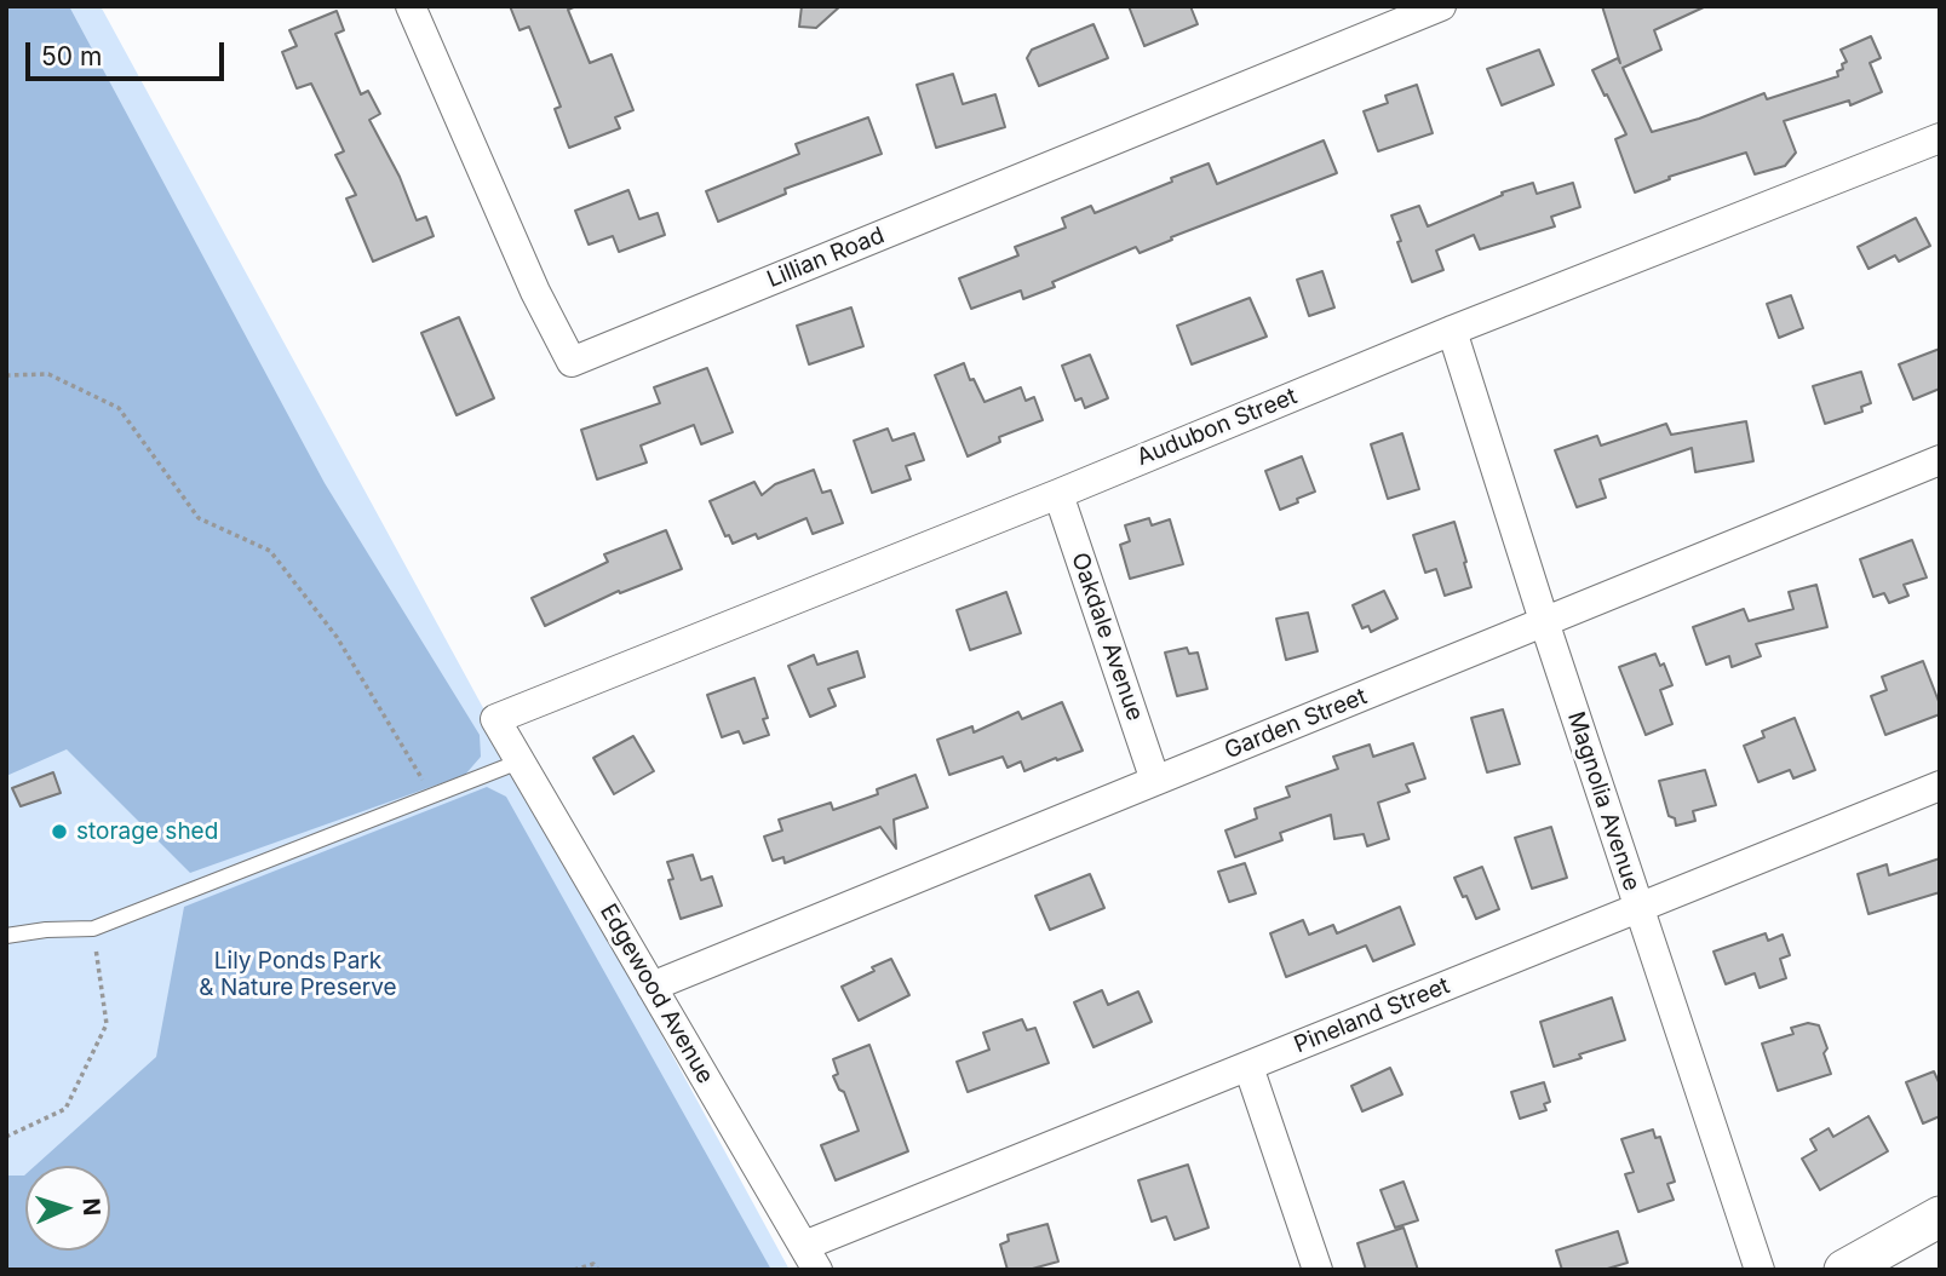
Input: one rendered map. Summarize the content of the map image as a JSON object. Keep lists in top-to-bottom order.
{
  "streets": {
    "street": [
      "Lillian Road",
      "Audubon Street",
      "Oakdale Avenue",
      "Garden Street",
      "Magnolia Avenue",
      "Edgewood Avenue",
      "Pineland Street"
    ]
  },
  "crossings": [
    ["Audubon Street", "Oakdale Avenue"],
    ["Audubon Street", "Magnolia Avenue"],
    ["Audubon Street", "Edgewood Avenue"],
    ["Oakdale Avenue", "Garden Street"],
    ["Garden Street", "Magnolia Avenue"],
    ["Garden Street", "Edgewood Avenue"],
    ["Magnolia Avenue", "Pineland Street"],
    ["Edgewood Avenue", "Pineland Street"]
  ],
  "parks": ["Lily Ponds Park & Nature Preserve"],
  "places": ["storage shed"],
  "scale_bar": "50 m",
  "north": "right"
}
